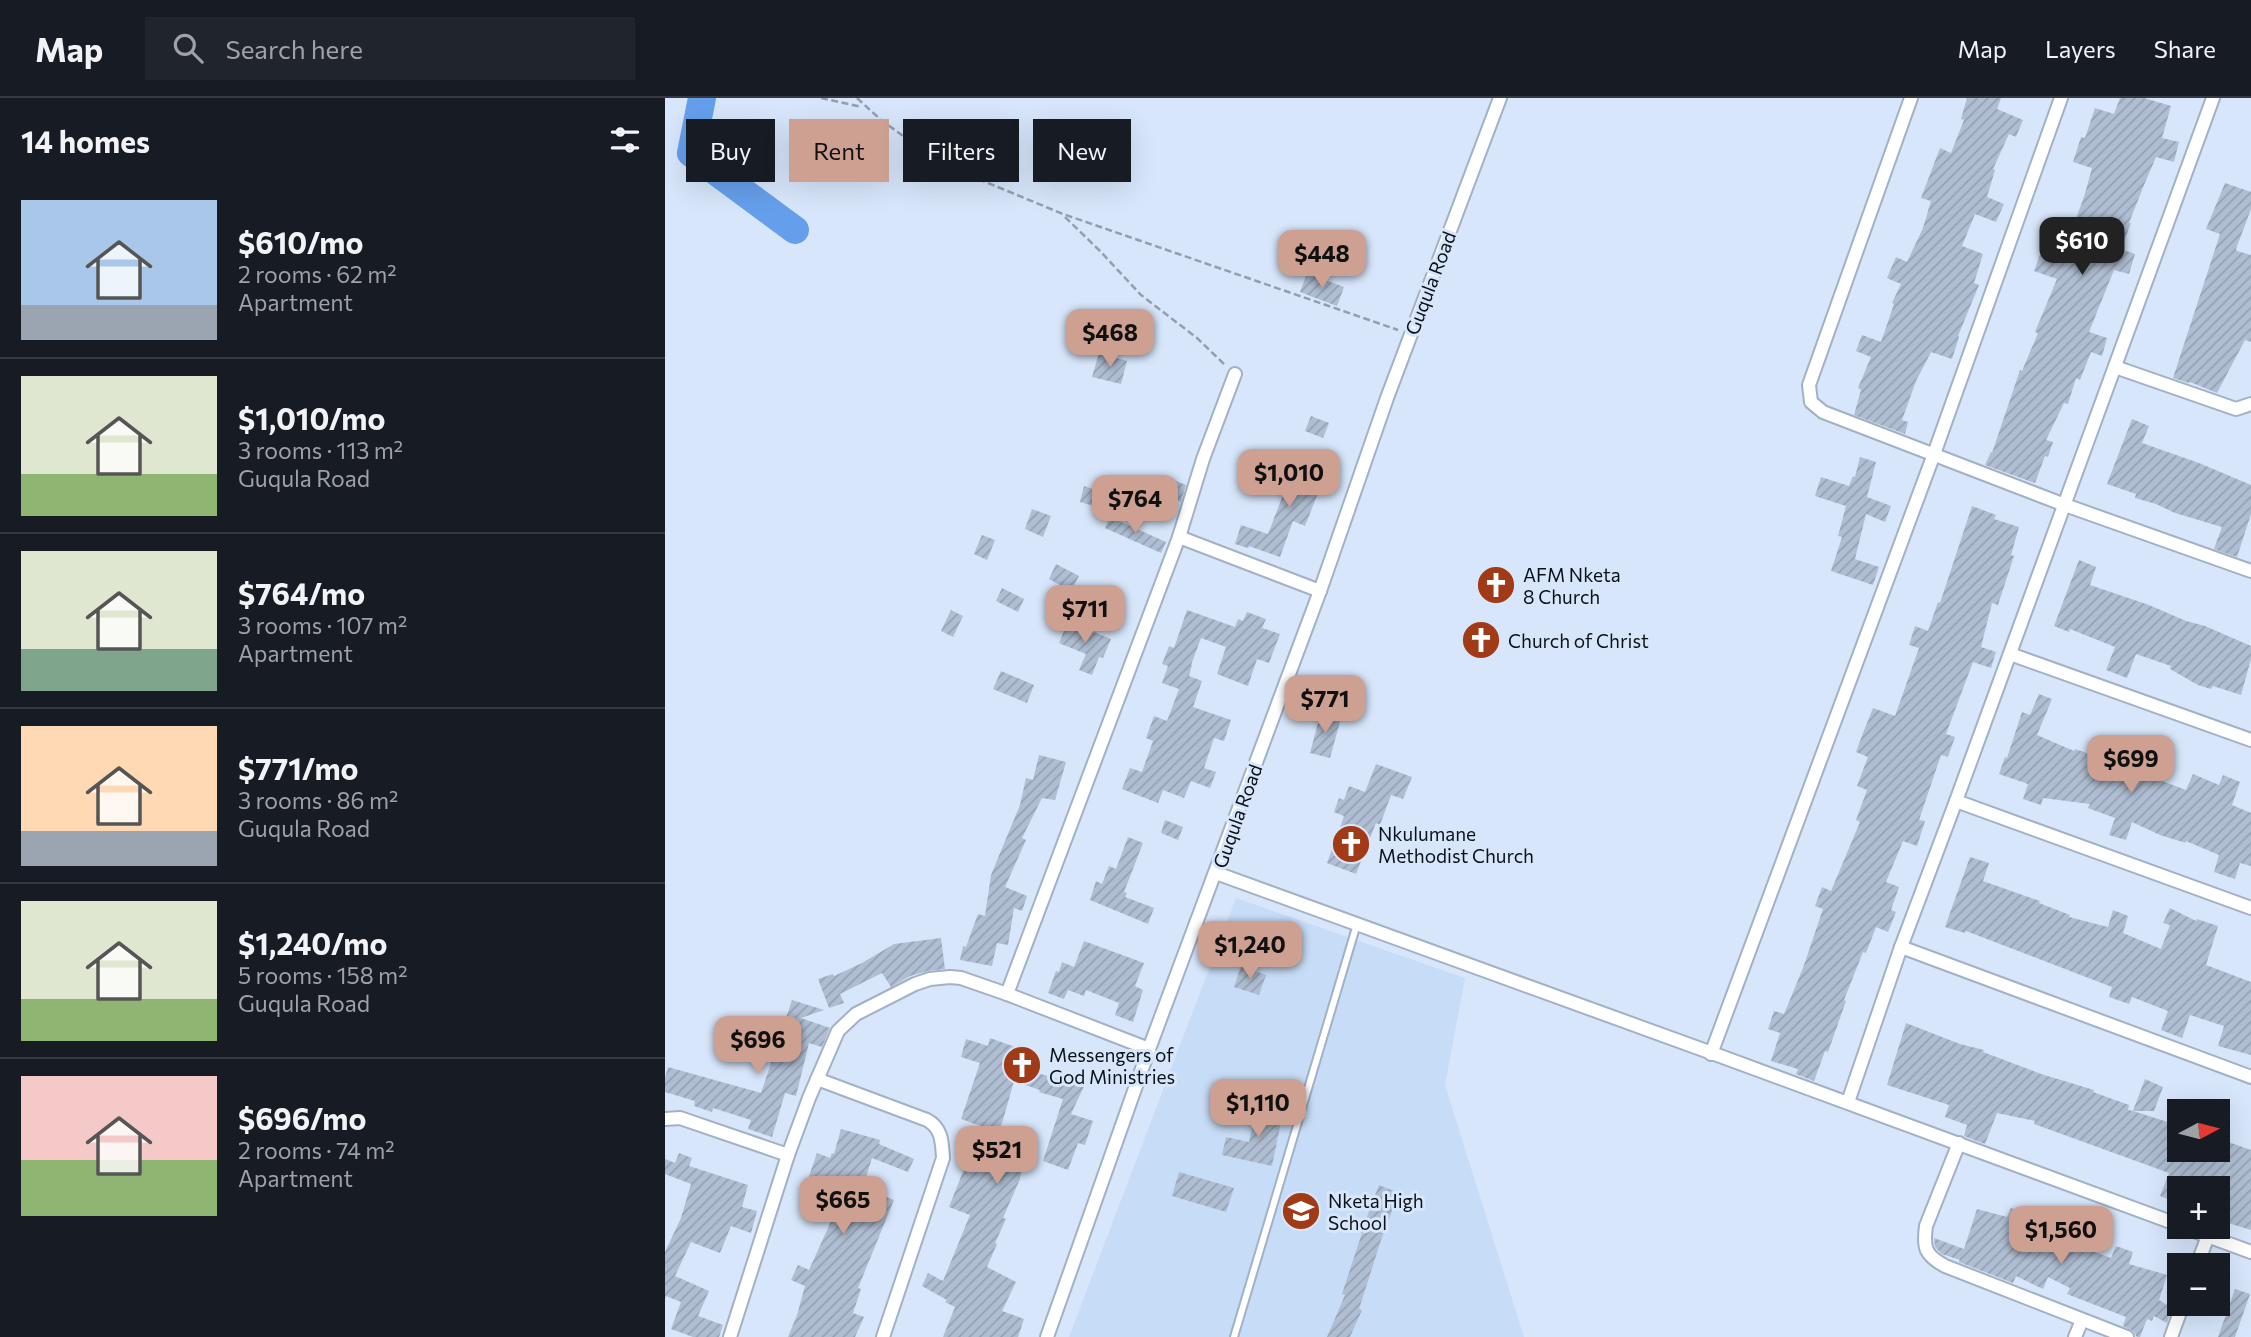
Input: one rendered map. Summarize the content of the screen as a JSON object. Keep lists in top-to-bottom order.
{
  "streets": {
    "street": ["Guqula Road"]
  },
  "places": {
    "church": [
      "AFM Nketa 8 Church",
      "Church of Christ",
      "Nkulumane Methodist Church",
      "Messengers of God Ministries"
    ],
    "school or university": ["Nketa High School"]
  },
  "north": "right",
  "page": {
    "header": "Map",
    "search": "Search here",
    "nav": ["Map", "Layers", "Share"],
    "heading": "14 homes",
    "chip": [
      "Buy",
      "Rent",
      "Filters",
      "New"
    ],
    "list": [
      {
        "name": "$610/mo",
        "note": "2 rooms · 62 m² · Apartment"
      },
      {
        "name": "$1,010/mo",
        "note": "3 rooms · 113 m² · Guqula Road"
      },
      {
        "name": "$764/mo",
        "note": "3 rooms · 107 m² · Apartment"
      },
      {
        "name": "$771/mo",
        "note": "3 rooms · 86 m² · Guqula Road"
      },
      {
        "name": "$1,240/mo",
        "note": "5 rooms · 158 m² · Guqula Road"
      },
      {
        "name": "$696/mo",
        "note": "2 rooms · 74 m² · Apartment"
      }
    ],
    "price": [
      "$610",
      "$448",
      "$468",
      "$1,010",
      "$764",
      "$711",
      "$771",
      "$699",
      "$1,240",
      "$696",
      "$1,110",
      "$521",
      "$665",
      "$1,560"
    ],
    "map_buttons": ["+", "−"]
  }
}
